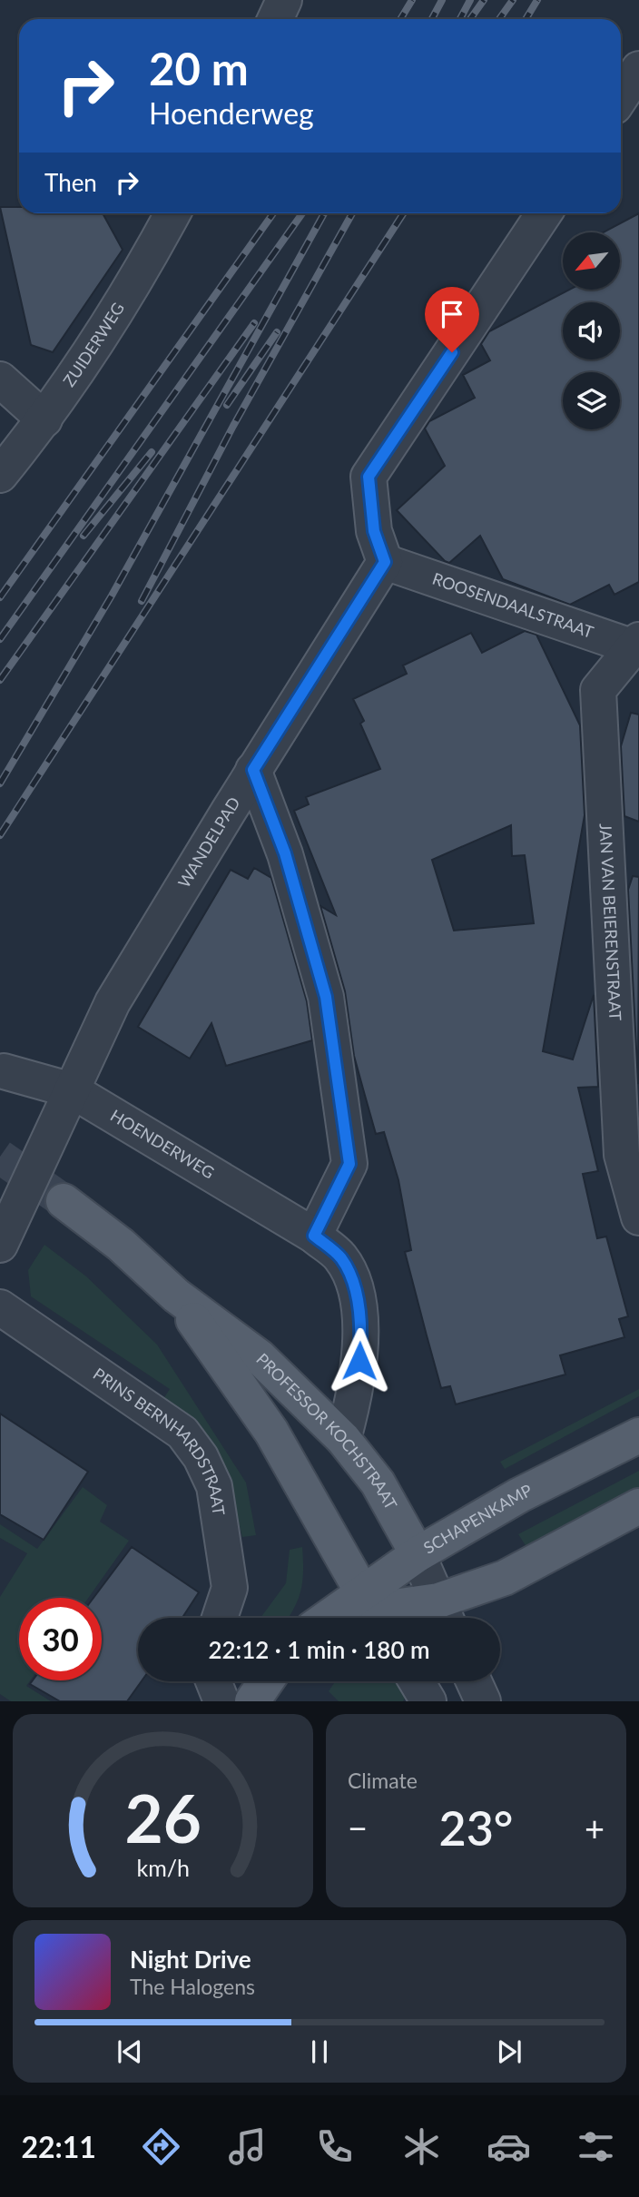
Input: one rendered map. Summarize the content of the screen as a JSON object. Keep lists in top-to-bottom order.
{
  "streets": {
    "main road": ["PROFESSOR KOCHSTRAAT", "SCHAPENKAMP"],
    "street": [
      "ZUIDERWEG",
      "ROOSENDAALSTRAAT",
      "WANDELPAD",
      "JAN VAN BEIERENSTRAAT",
      "HOENDERWEG",
      "PRINS BERNHARDSTRAAT"
    ]
  },
  "crossings": [
    ["ROOSENDAALSTRAAT", "WANDELPAD"],
    ["ROOSENDAALSTRAAT", "JAN VAN BEIERENSTRAAT"],
    ["WANDELPAD", "HOENDERWEG"],
    ["HOENDERWEG", "PROFESSOR KOCHSTRAAT"],
    ["PROFESSOR KOCHSTRAAT", "SCHAPENKAMP"]
  ],
  "north": "bottom left",
  "page": {
    "turn": ["20 m", "Hoenderweg"],
    "then": "Then",
    "limit": "30",
    "trip": "22:12 · 1 min · 180 m",
    "tile": "Climate",
    "heat": ["−", "23°", "+"],
    "song": ["Night Drive", "The Halogens"],
    "tabs": "22:11",
    "gauge": ["26", "km/h"]
  }
}
